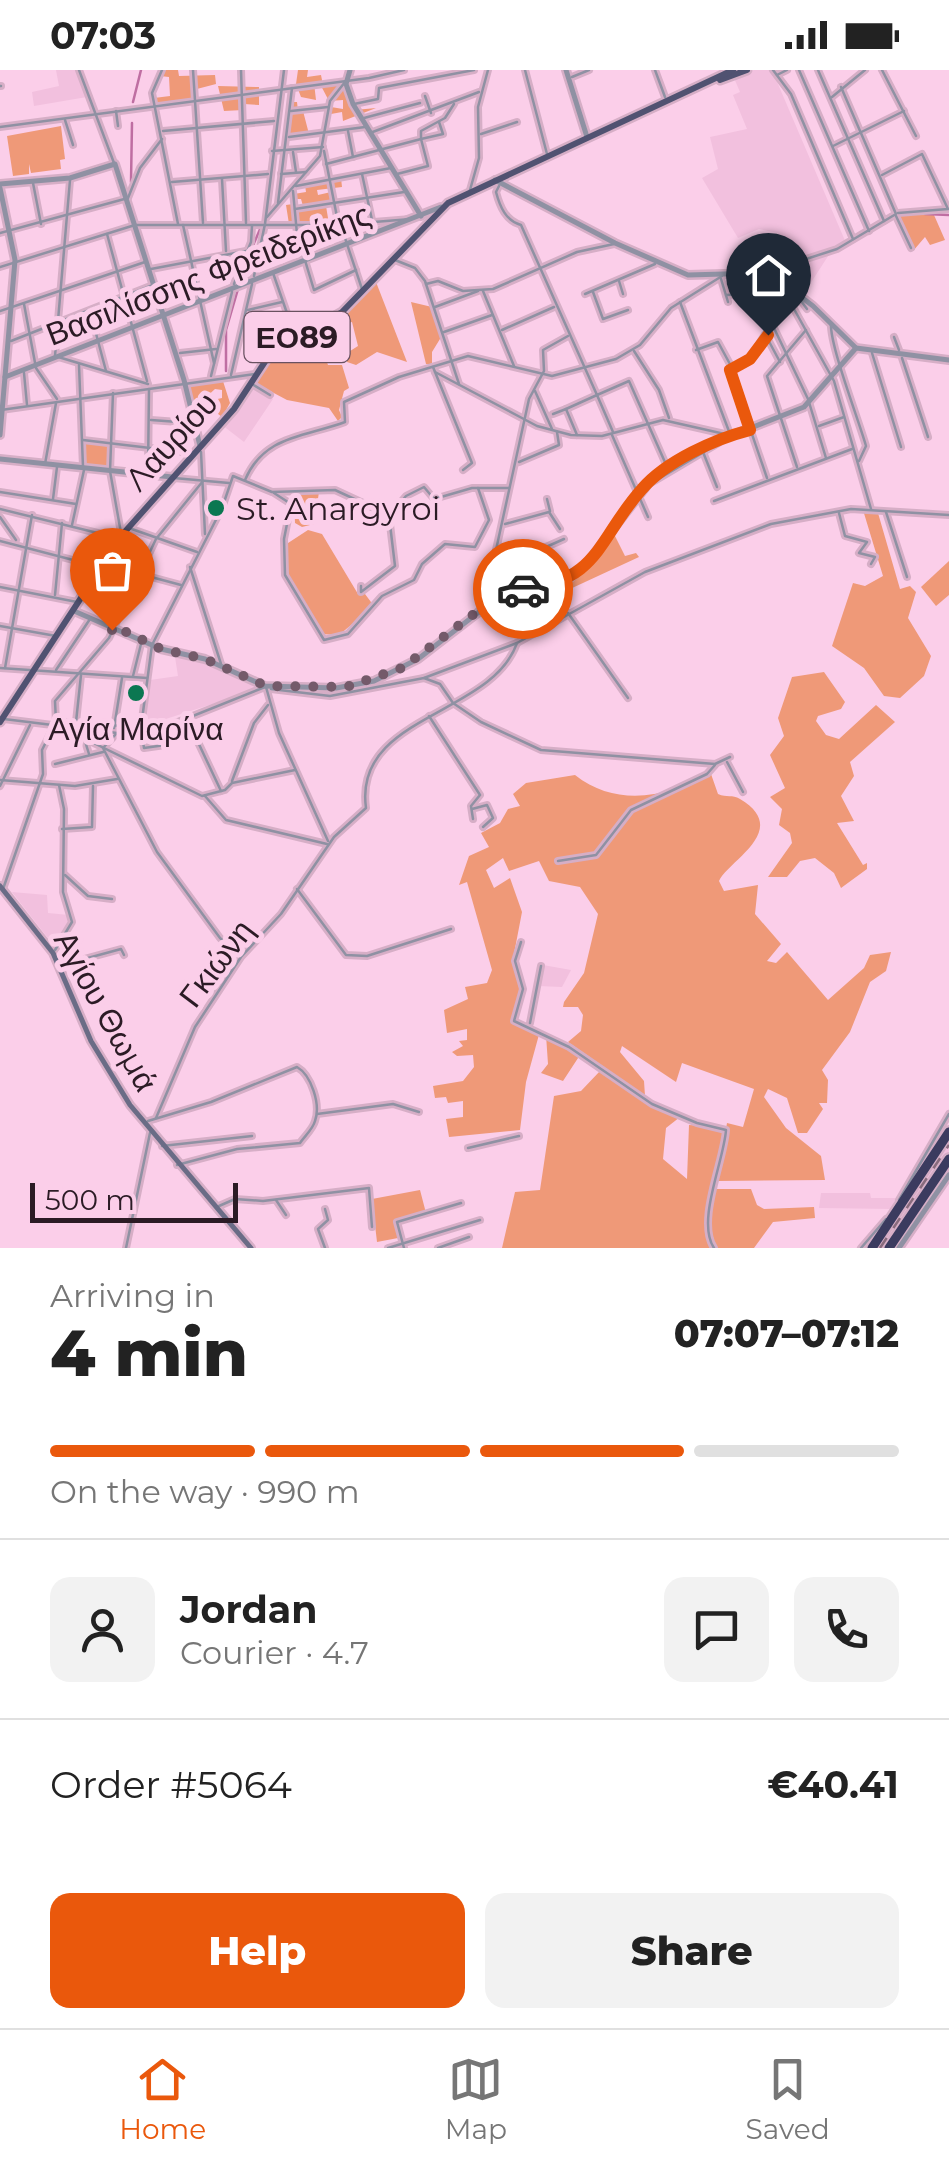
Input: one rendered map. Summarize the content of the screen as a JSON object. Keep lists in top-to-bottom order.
{
  "streets": {
    "main road": ["ΕΟ89", "Λαυρίου", "Αγίου Θωμά"],
    "street": ["Βασιλίσσης Φρειδερίκης", "Γκιώνη"]
  },
  "crossings": [
    ["Βασιλίσσης Φρειδερίκης", "Λαυρίου"]
  ],
  "places": ["St. Anargyroi", "Αγία Μαρίνα"],
  "scale_bar": "500 m",
  "page": {
    "status": "07:03",
    "scale": "500 m",
    "heading": ["4 min", "Arriving in", "07:07–07:12"],
    "panel": [
      "Jordan",
      "Courier · 4.7",
      "Order #5064",
      "€40.41"
    ],
    "bar": "On the way · 990 m",
    "buttons": ["Help", "Share"],
    "tabs": ["Home", "Map", "Saved"]
  }
}
